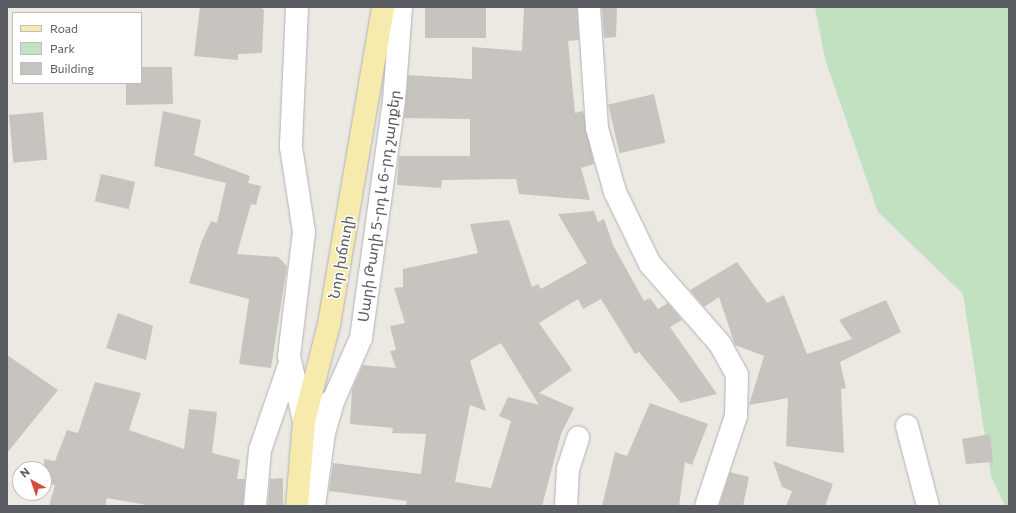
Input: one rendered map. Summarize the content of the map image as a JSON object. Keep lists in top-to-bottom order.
{
  "streets": {
    "main road": ["Նոր խճուղի"],
    "street": ["Սարի Թաղի 5-րդ և 6-րդ շարքեր"]
  },
  "legend": ["Road", "Park", "Building"],
  "north": "top left"
}
